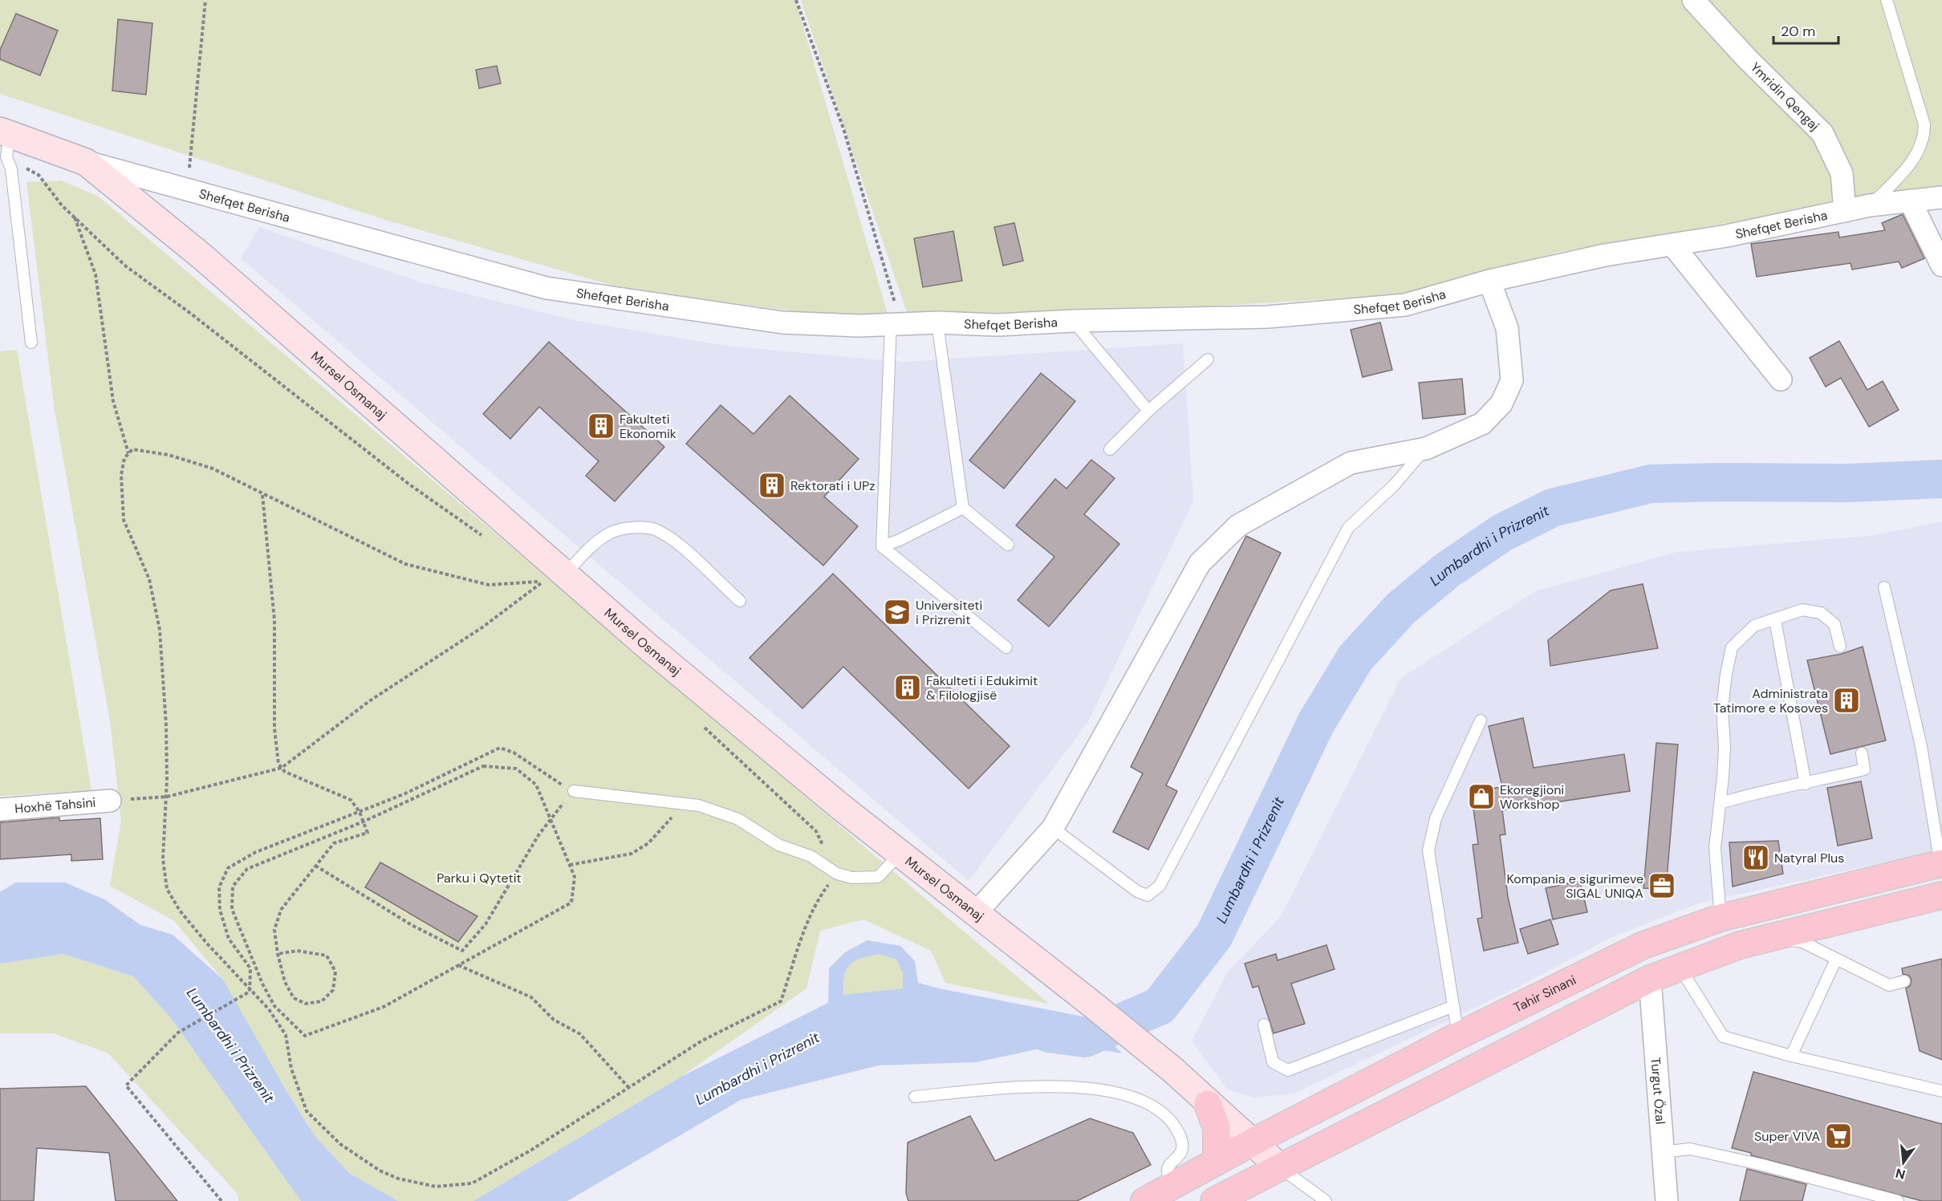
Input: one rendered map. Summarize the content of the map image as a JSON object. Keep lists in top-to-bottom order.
{
  "streets": {
    "main road": ["Tahir Sinani"],
    "street": [
      "Ymridin Qengaj",
      "Shefqet Berisha",
      "Mursel Osmanaj",
      "Hoxhë Tahsini",
      "Turgut Özal"
    ]
  },
  "crossings": [
    ["Ymridin Qengaj", "Shefqet Berisha"],
    ["Shefqet Berisha", "Mursel Osmanaj"],
    ["Mursel Osmanaj", "Tahir Sinani"]
  ],
  "water": ["Lumbardhi i Prizrenit"],
  "parks": ["Parku i Qytetit"],
  "places": {
    "building": [
      "Fakulteti Ekonomik",
      "Rektorati i UPz",
      "Fakulteti i Edukimit & Filologjisë",
      "Administrata Tatimore e Kosoves"
    ],
    "school or university": ["Universiteti i Prizrenit"],
    "shop": ["Ekoregjioni Workshop"],
    "restaurant": ["Natyral Plus"],
    "office": ["Kompania e sigurimeve SIGAL UNIQA"],
    "supermarket": ["Super VIVA"]
  },
  "scale_bar": "20 m",
  "north": "bottom"
}
